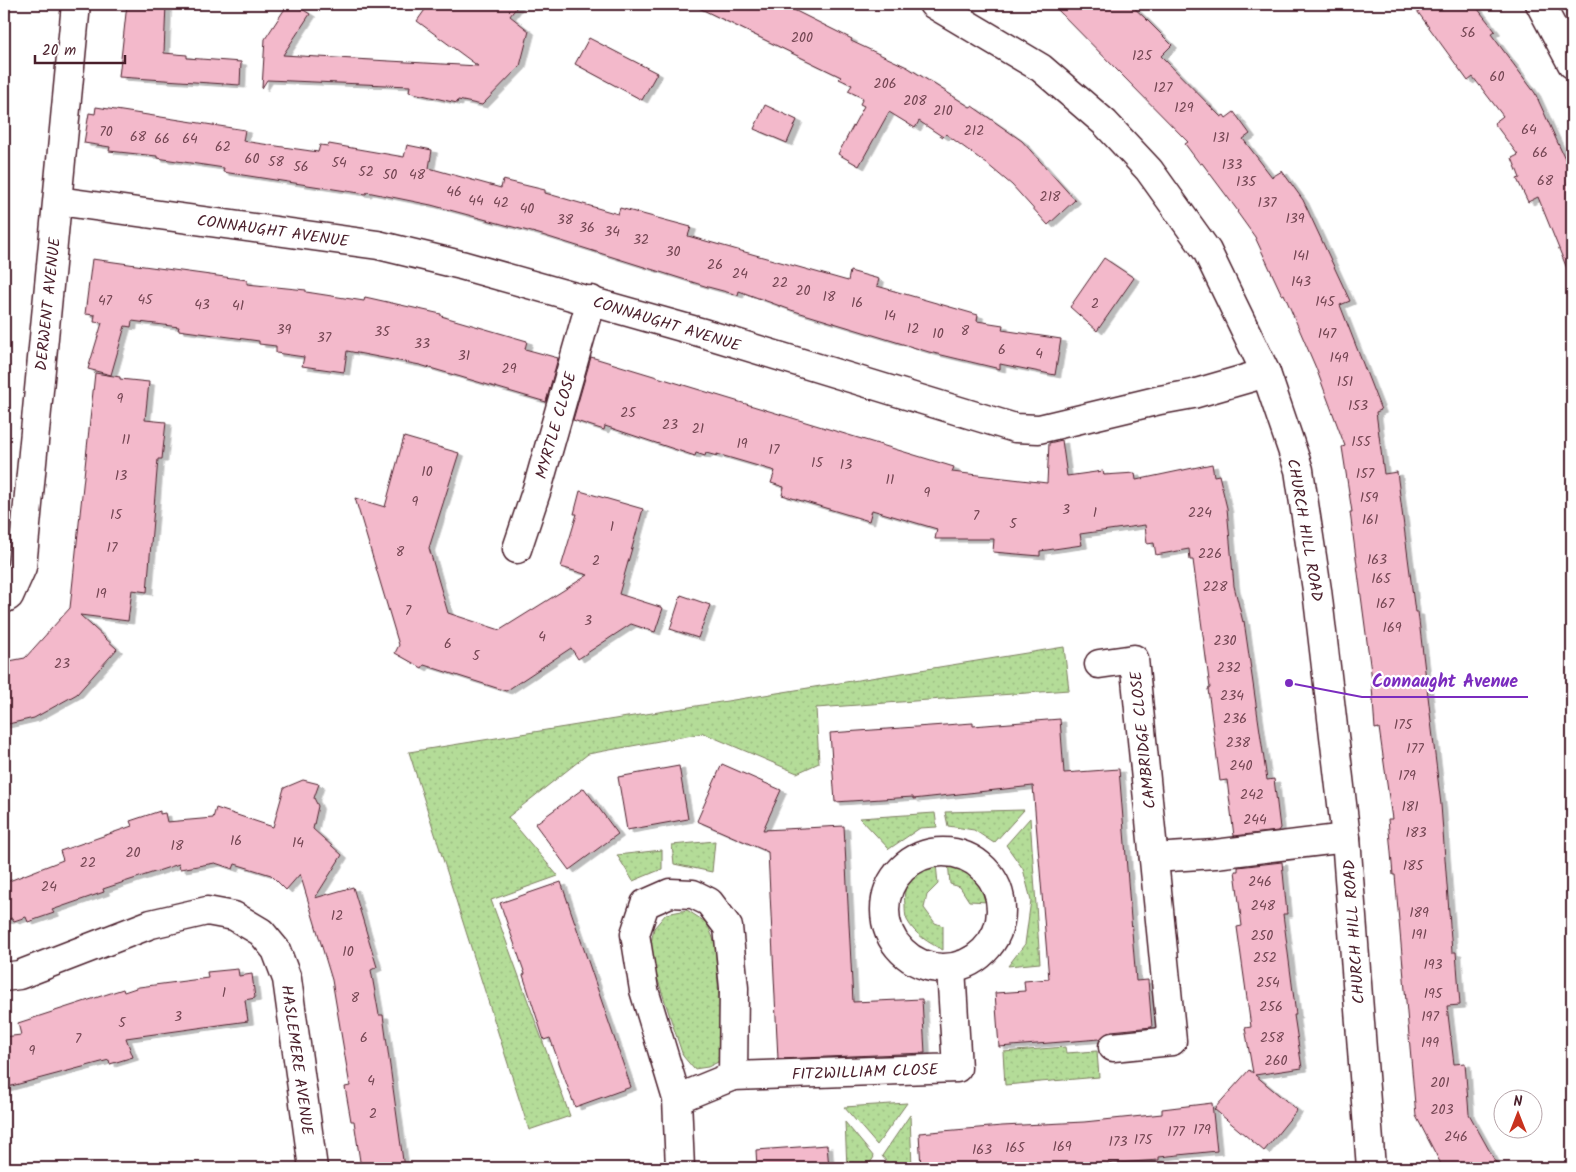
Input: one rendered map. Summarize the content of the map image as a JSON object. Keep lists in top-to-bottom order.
{
  "streets": {
    "street": [
      "CONNAUGHT AVENUE",
      "DERWENT AVENUE",
      "MYRTLE CLOSE",
      "CHURCH HILL ROAD",
      "CAMBRIDGE CLOSE",
      "HASLEMERE AVENUE",
      "FITZWILLIAM CLOSE"
    ]
  },
  "crossings": [
    ["CONNAUGHT AVENUE", "DERWENT AVENUE"],
    ["CONNAUGHT AVENUE", "MYRTLE CLOSE"],
    ["CONNAUGHT AVENUE", "CHURCH HILL ROAD"]
  ],
  "places": ["Connaught Avenue"],
  "house_numbers": [
    "56",
    "200",
    "125",
    "60",
    "206",
    "127",
    "208",
    "129",
    "210",
    "64",
    "212",
    "70",
    "68",
    "131",
    "66",
    "64",
    "62",
    "66",
    "60",
    "58",
    "54",
    "133",
    "56",
    "52",
    "50",
    "48",
    "68",
    "135",
    "46",
    "218",
    "44",
    "42",
    "137",
    "40",
    "139",
    "38",
    "36",
    "34",
    "32",
    "30",
    "141",
    "26",
    "24",
    "143",
    "22",
    "20",
    "18",
    "45",
    "47",
    "145",
    "16",
    "2",
    "43",
    "41",
    "14",
    "12",
    "39",
    "8",
    "35",
    "10",
    "147",
    "37",
    "33",
    "6",
    "4",
    "31",
    "149",
    "29",
    "151",
    "9",
    "153",
    "25",
    "23",
    "21",
    "11",
    "155",
    "19",
    "17",
    "15",
    "13",
    "10",
    "157",
    "13",
    "11",
    "9",
    "159",
    "9",
    "3",
    "1",
    "224",
    "15",
    "7",
    "161",
    "5",
    "1",
    "17",
    "8",
    "226",
    "163",
    "2",
    "165",
    "228",
    "19",
    "167",
    "7",
    "3",
    "169",
    "4",
    "230",
    "6",
    "5",
    "23",
    "232",
    "234",
    "236",
    "175",
    "238",
    "177",
    "240",
    "179",
    "242",
    "181",
    "244",
    "183",
    "16",
    "14",
    "18",
    "20",
    "22",
    "185",
    "246",
    "24",
    "248",
    "189",
    "12",
    "191",
    "250",
    "10",
    "252",
    "193",
    "254",
    "1",
    "195",
    "8",
    "256",
    "3",
    "197",
    "5",
    "6",
    "258",
    "7",
    "199",
    "9",
    "260",
    "4",
    "201",
    "203",
    "2",
    "179",
    "177",
    "246",
    "175",
    "173",
    "169",
    "165",
    "163"
  ],
  "scale_bar": "20 m",
  "north": "top"
}
